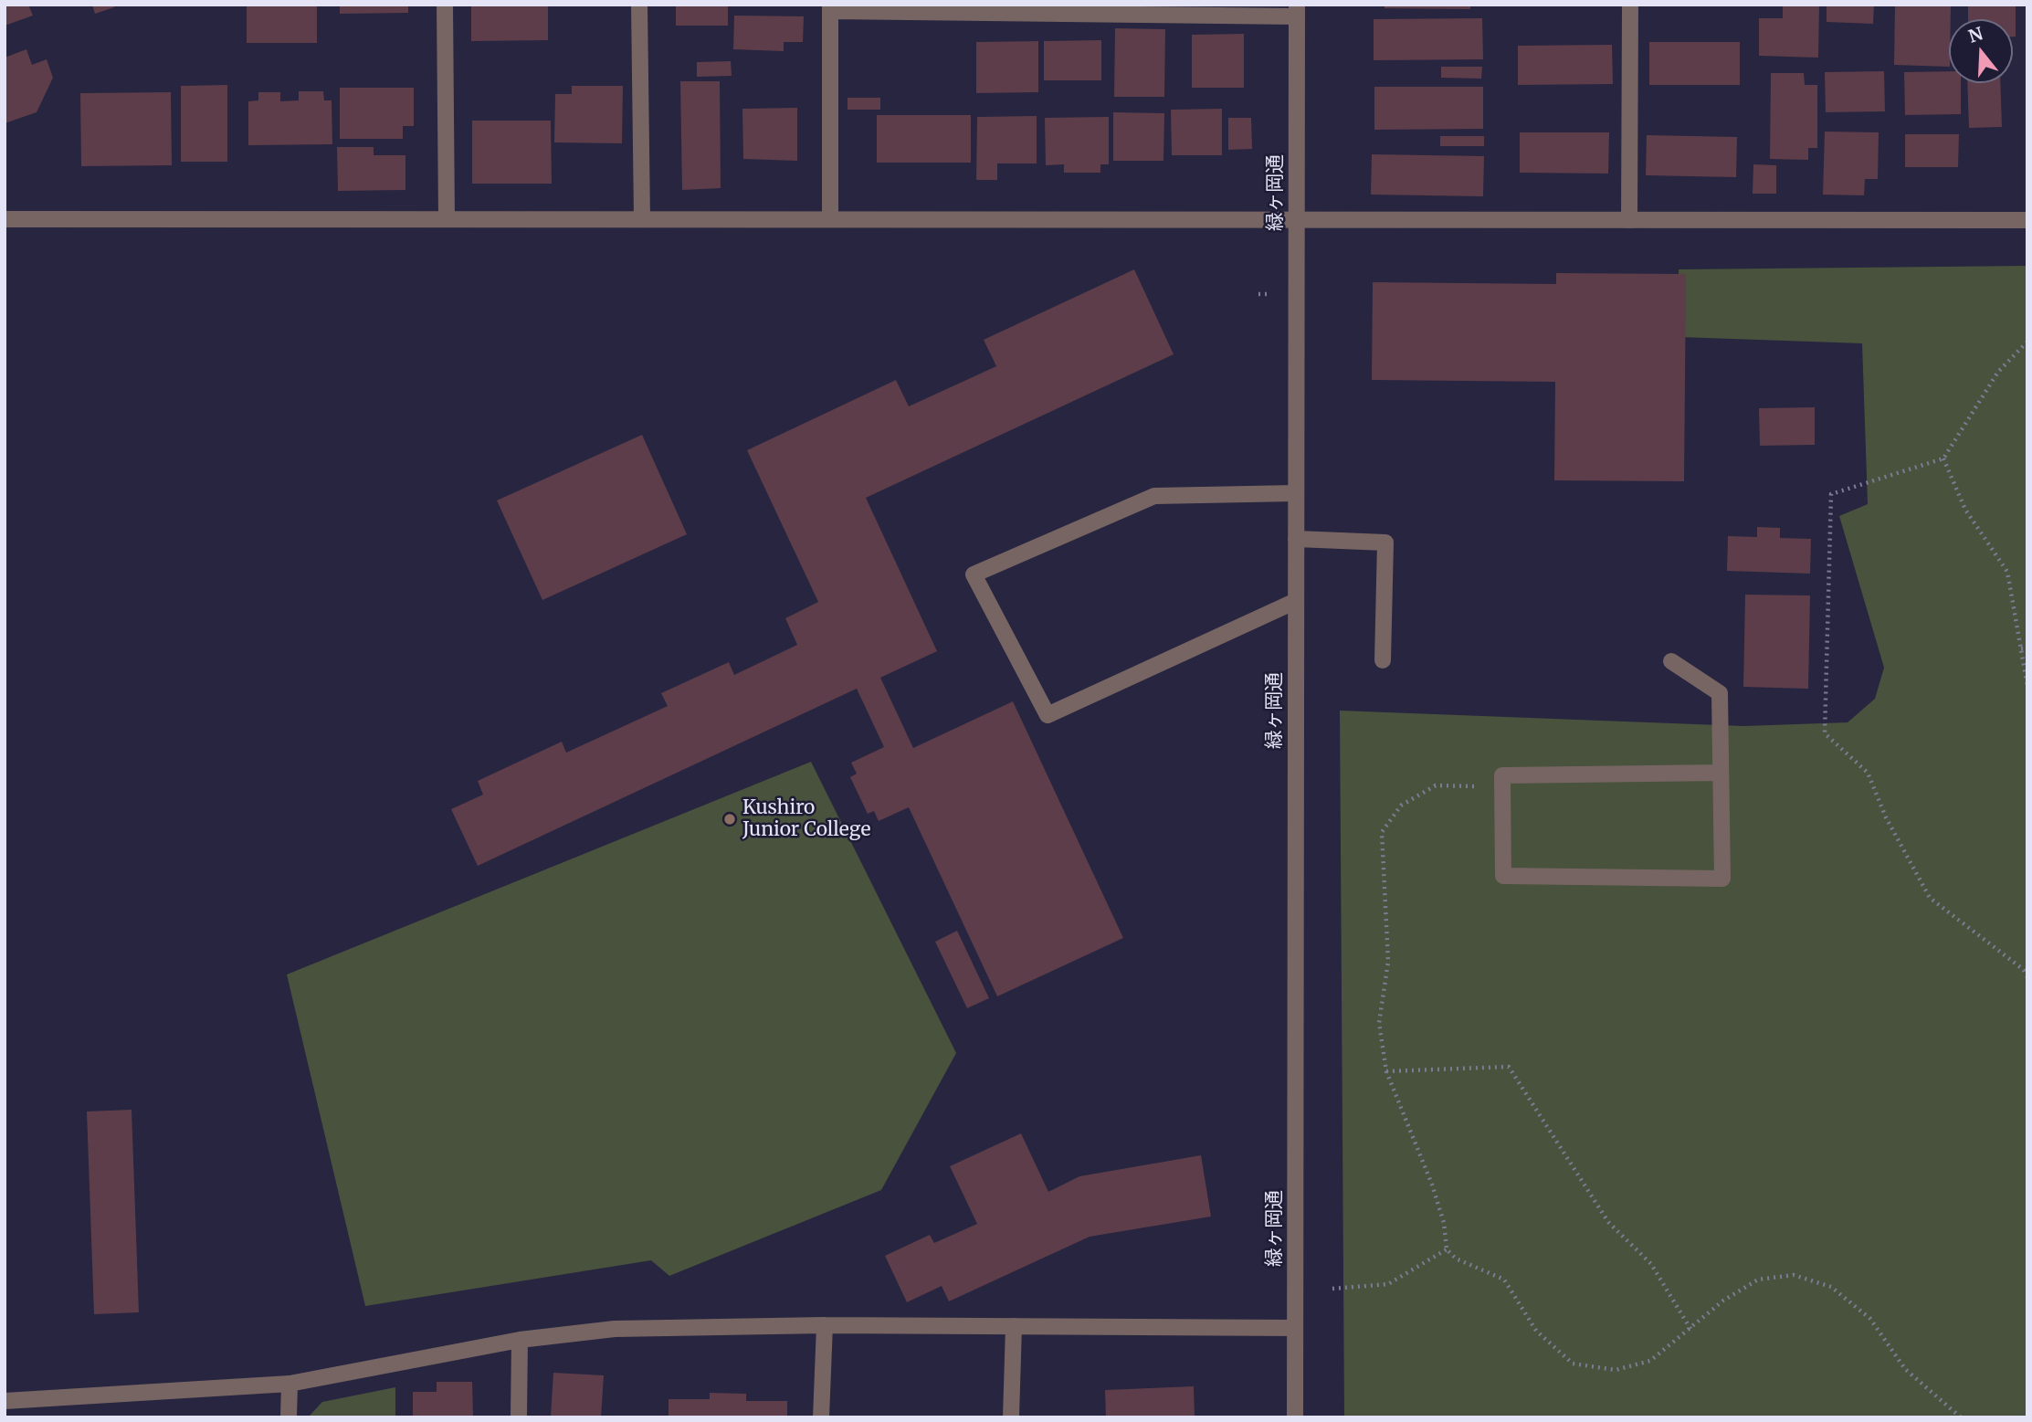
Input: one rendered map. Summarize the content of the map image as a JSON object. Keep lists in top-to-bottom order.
{
  "streets": {
    "street": ["緑ヶ岡通"]
  },
  "places": ["Kushiro Junior College"],
  "north": "top"
}
